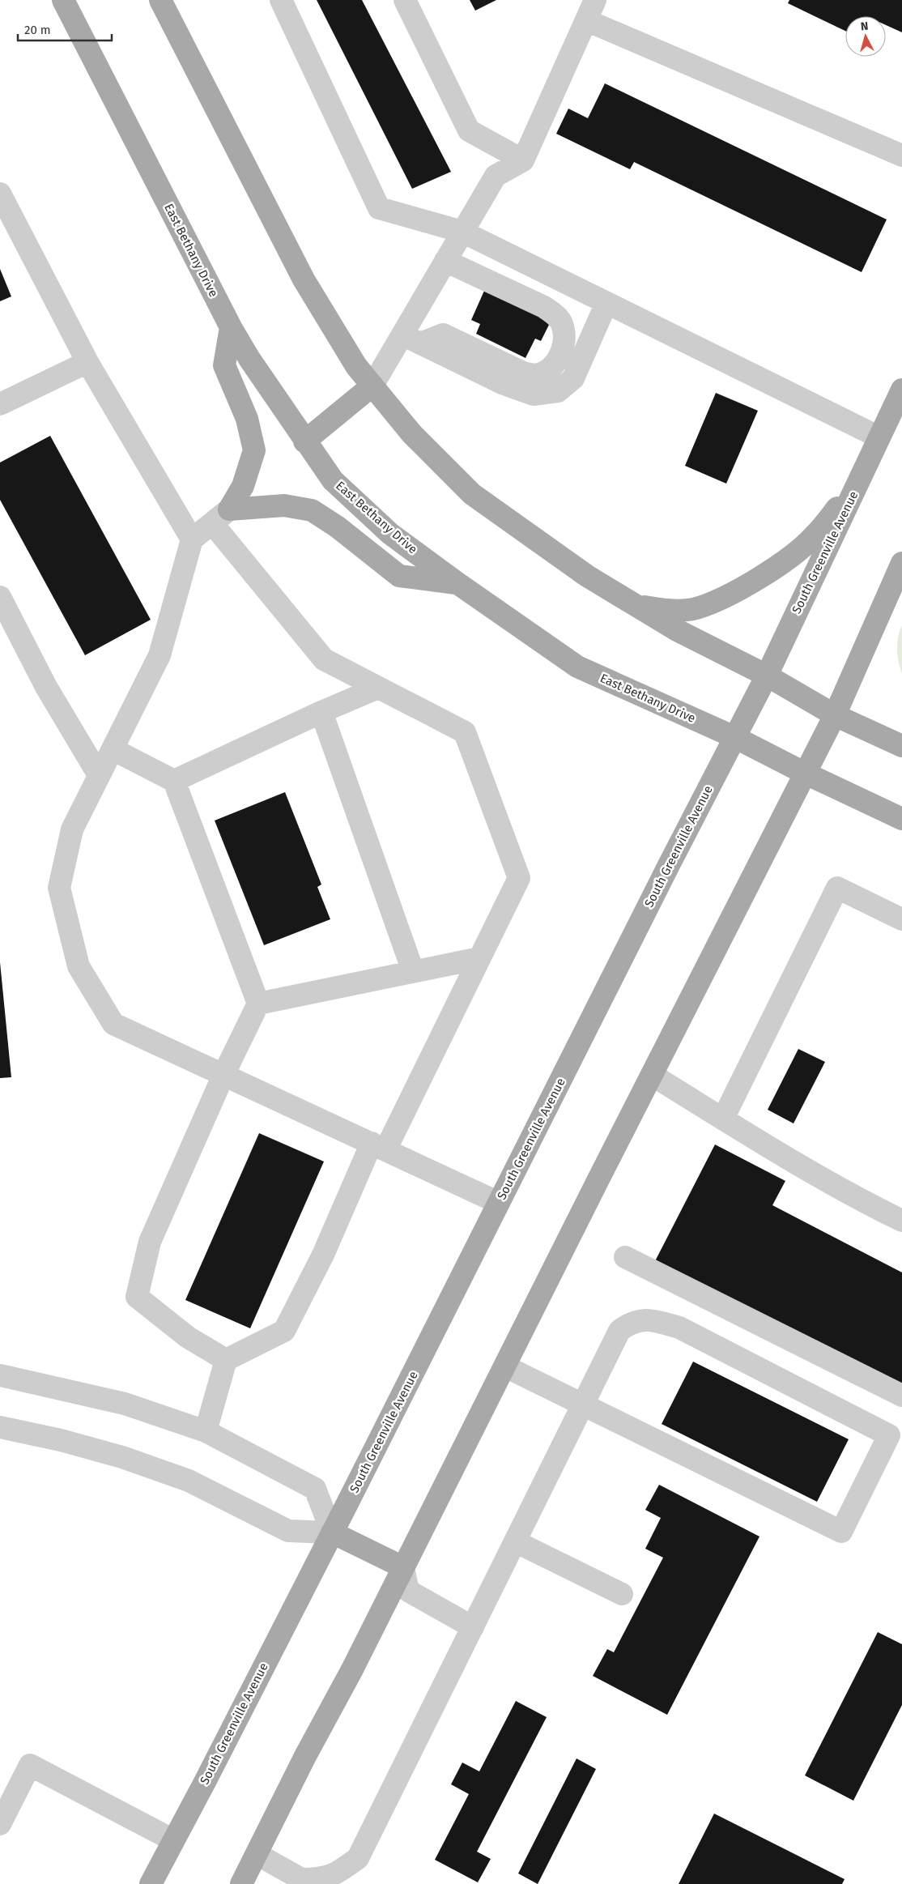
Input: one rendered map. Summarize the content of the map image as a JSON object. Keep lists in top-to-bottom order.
{
  "streets": {
    "main road": ["East Bethany Drive", "South Greenville Avenue"]
  },
  "crossings": [
    ["East Bethany Drive", "South Greenville Avenue"]
  ],
  "scale_bar": "20 m",
  "north": "top"
}
